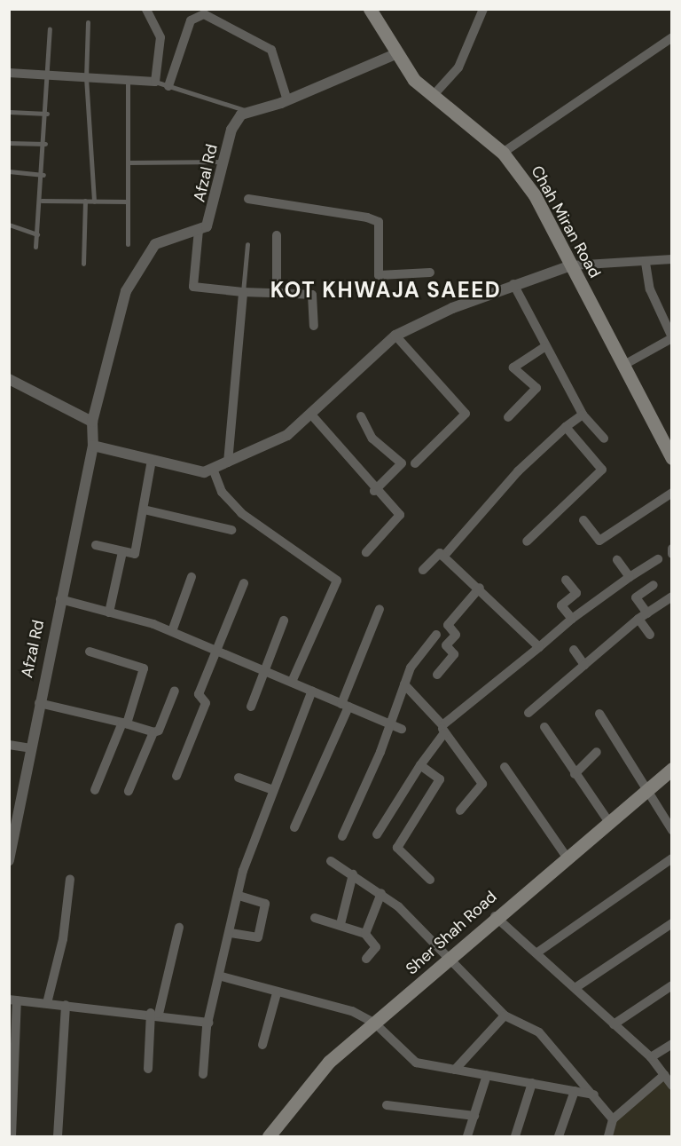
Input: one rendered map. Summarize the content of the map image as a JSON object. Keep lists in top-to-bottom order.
{
  "streets": {
    "main road": ["Chah Miran Road", "Sher Shah Road"],
    "street": ["Afzal Rd"]
  },
  "crossings": [
    ["Afzal Rd", "Chah Miran Road"]
  ],
  "districts": ["KOT KHWAJA SAEED"]
}
